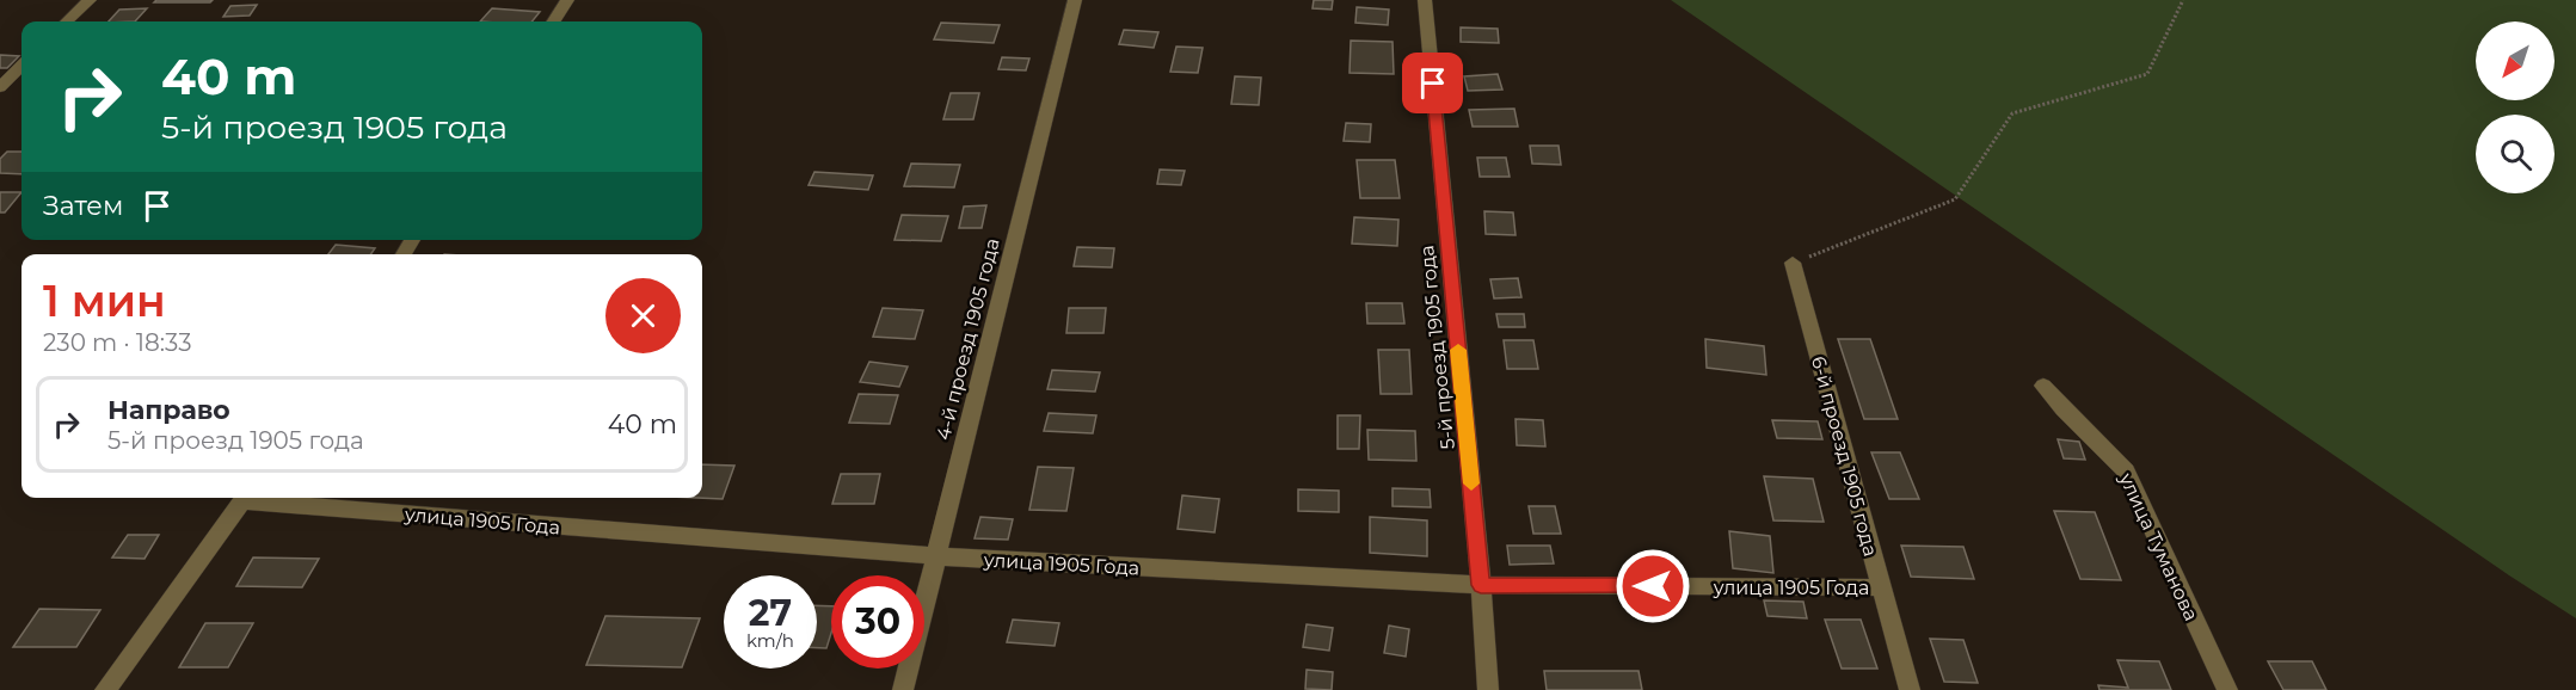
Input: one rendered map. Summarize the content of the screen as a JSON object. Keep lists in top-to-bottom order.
{
  "streets": {
    "street": [
      "4-й проезд 1905 года",
      "5-й проезд 1905 года",
      "6-й проезд 1905 года",
      "улица 1905 Года",
      "улица Туманова"
    ]
  },
  "crossings": [
    ["4-й проезд 1905 года", "улица 1905 Года"],
    ["5-й проезд 1905 года", "улица 1905 Года"],
    ["6-й проезд 1905 года", "улица 1905 Года"]
  ],
  "north": "bottom left",
  "page": {
    "turn": ["40 m", "5-й проезд 1905 года"],
    "then": "Затем",
    "heading": ["1 мин", "230 m · 18:33"],
    "list": [
      {
        "name": "Направо",
        "note": "5-й проезд 1905 года",
        "value": "40 m"
      }
    ],
    "speed": "27 km/h",
    "limit": "30"
  }
}
